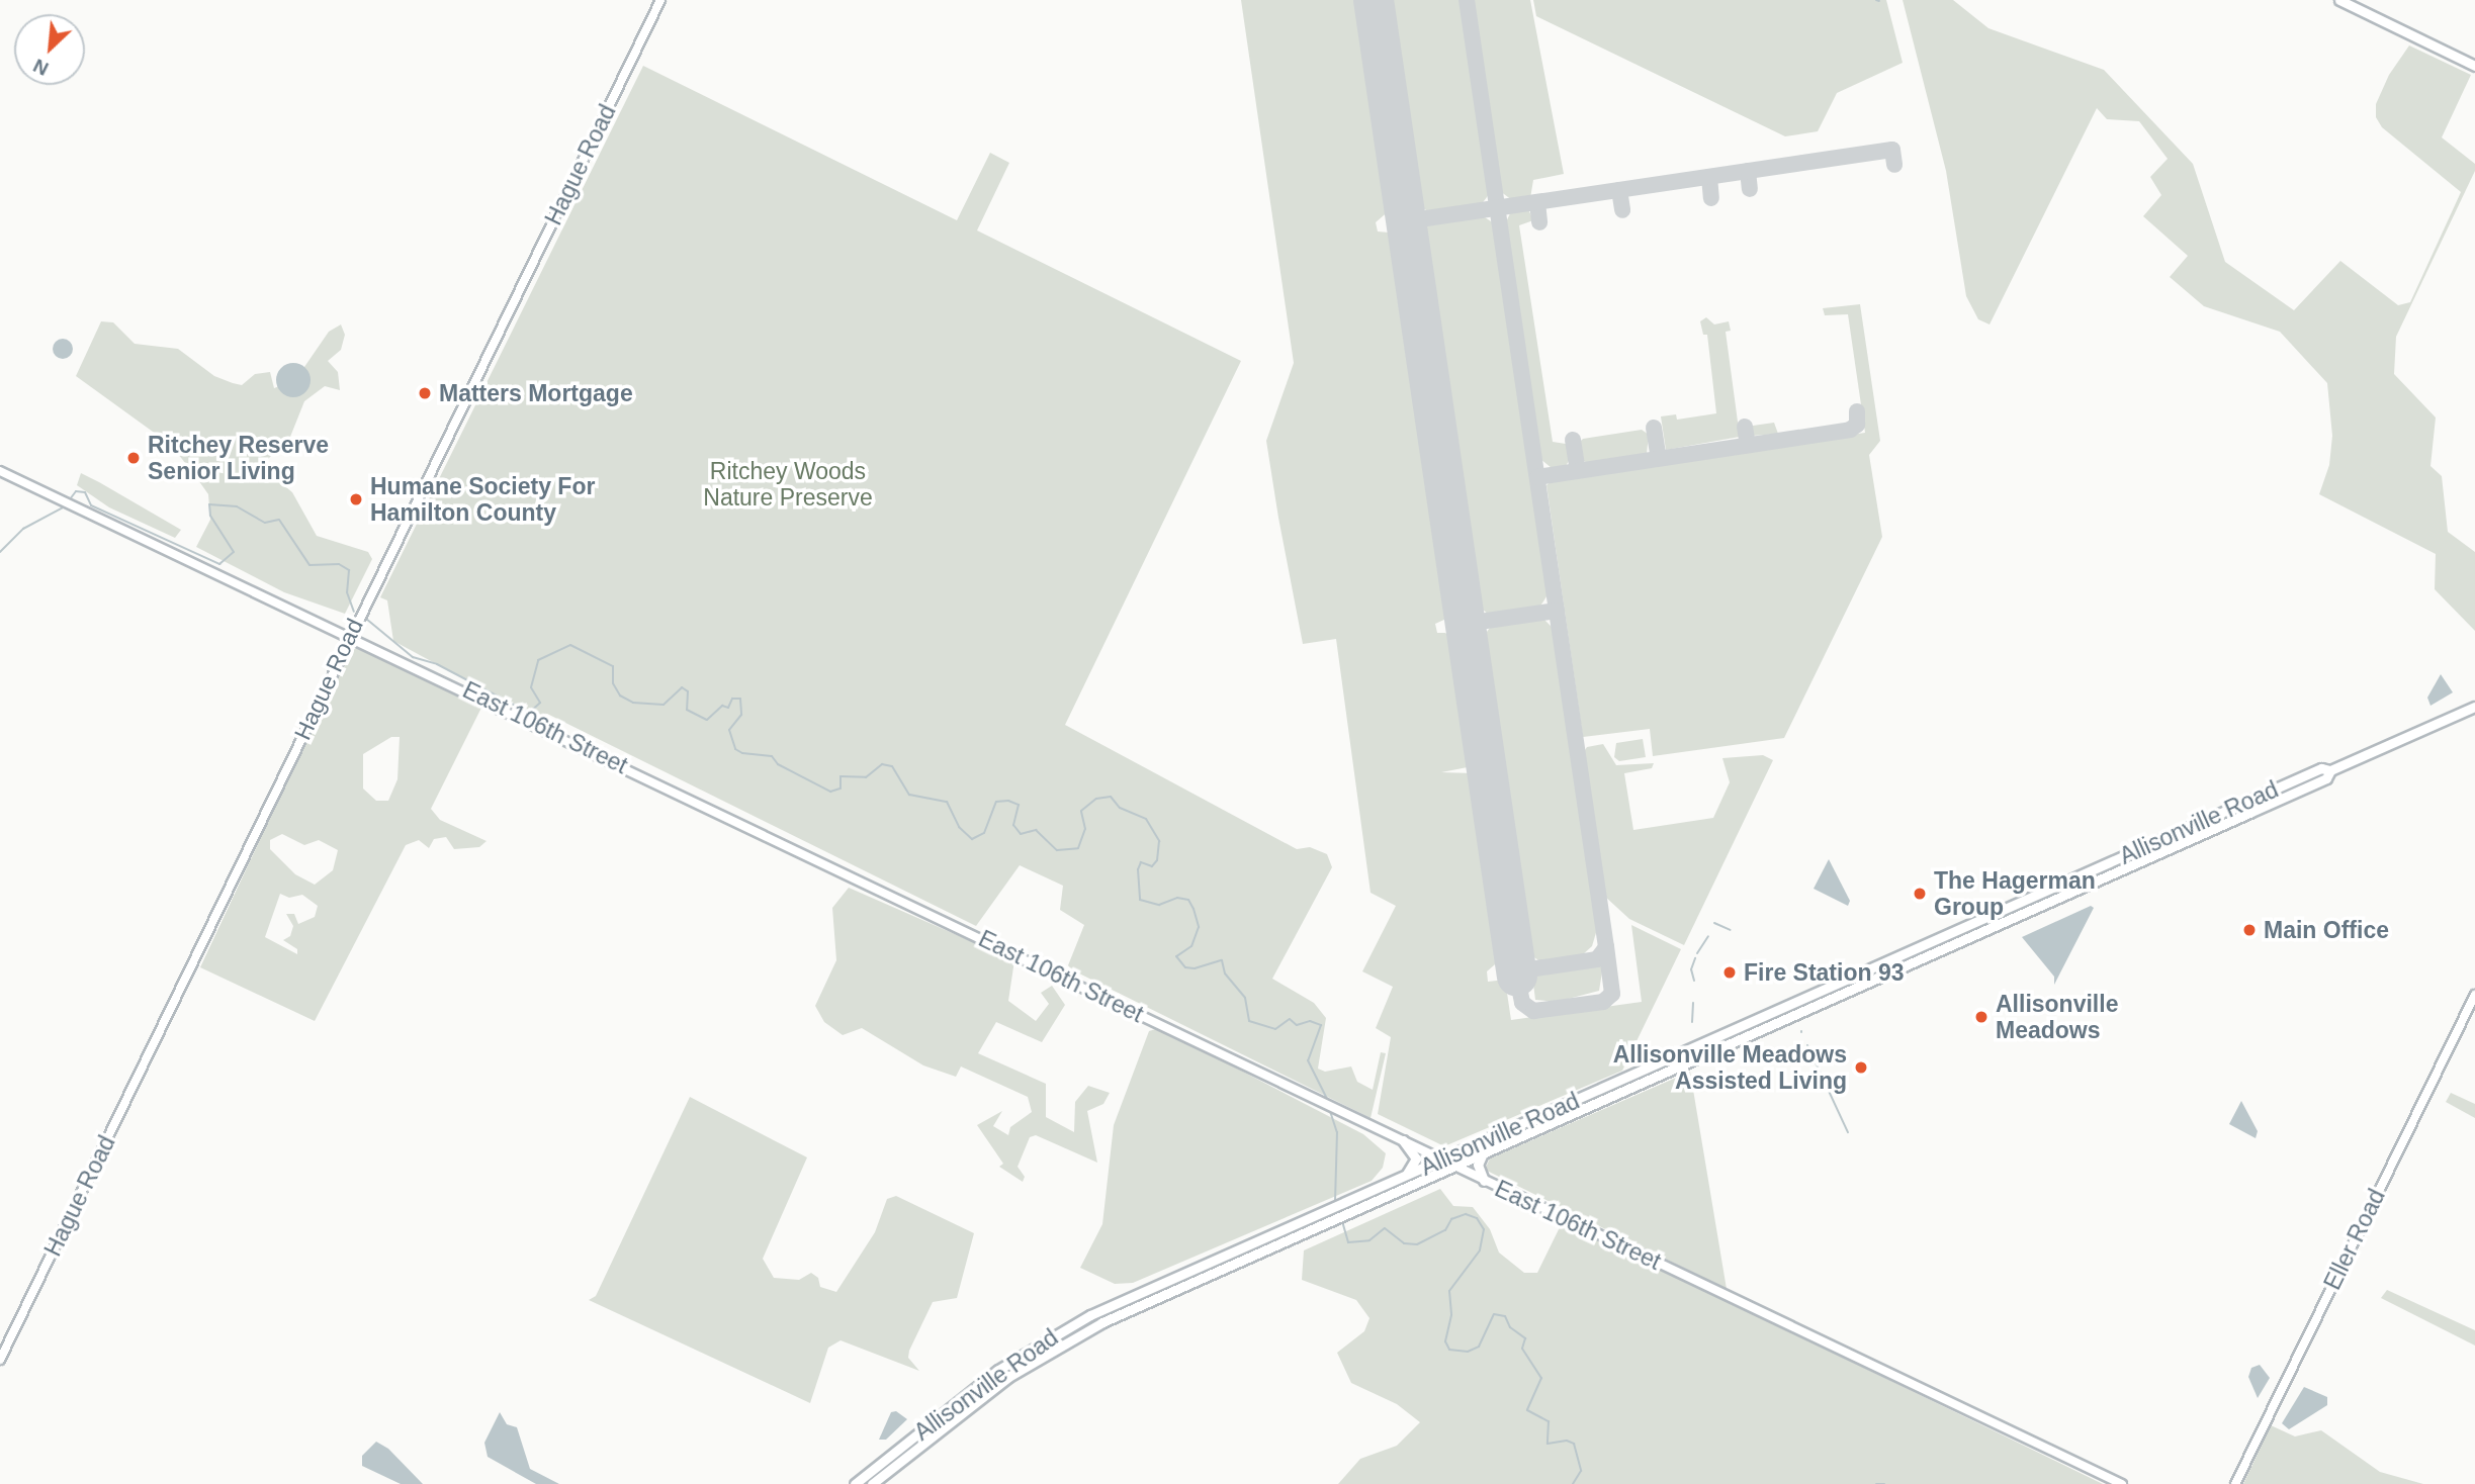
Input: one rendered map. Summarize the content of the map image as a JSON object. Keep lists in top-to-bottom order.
{
  "streets": {
    "main road": ["Allisonville Road"],
    "street": ["Hague Road", "East 106th Street", "Eller Road"]
  },
  "crossings": [
    ["Hague Road", "East 106th Street"],
    ["East 106th Street", "Allisonville Road"]
  ],
  "parks": ["Ritchey Woods Nature Preserve"],
  "places": [
    "Matters Mortgage",
    "Ritchey Reserve Senior Living",
    "Humane Society For Hamilton County",
    "The Hagerman Group",
    "Main Office",
    "Fire Station 93",
    "Allisonville Meadows",
    "Allisonville Meadows Assisted Living"
  ],
  "north": "bottom left"
}
